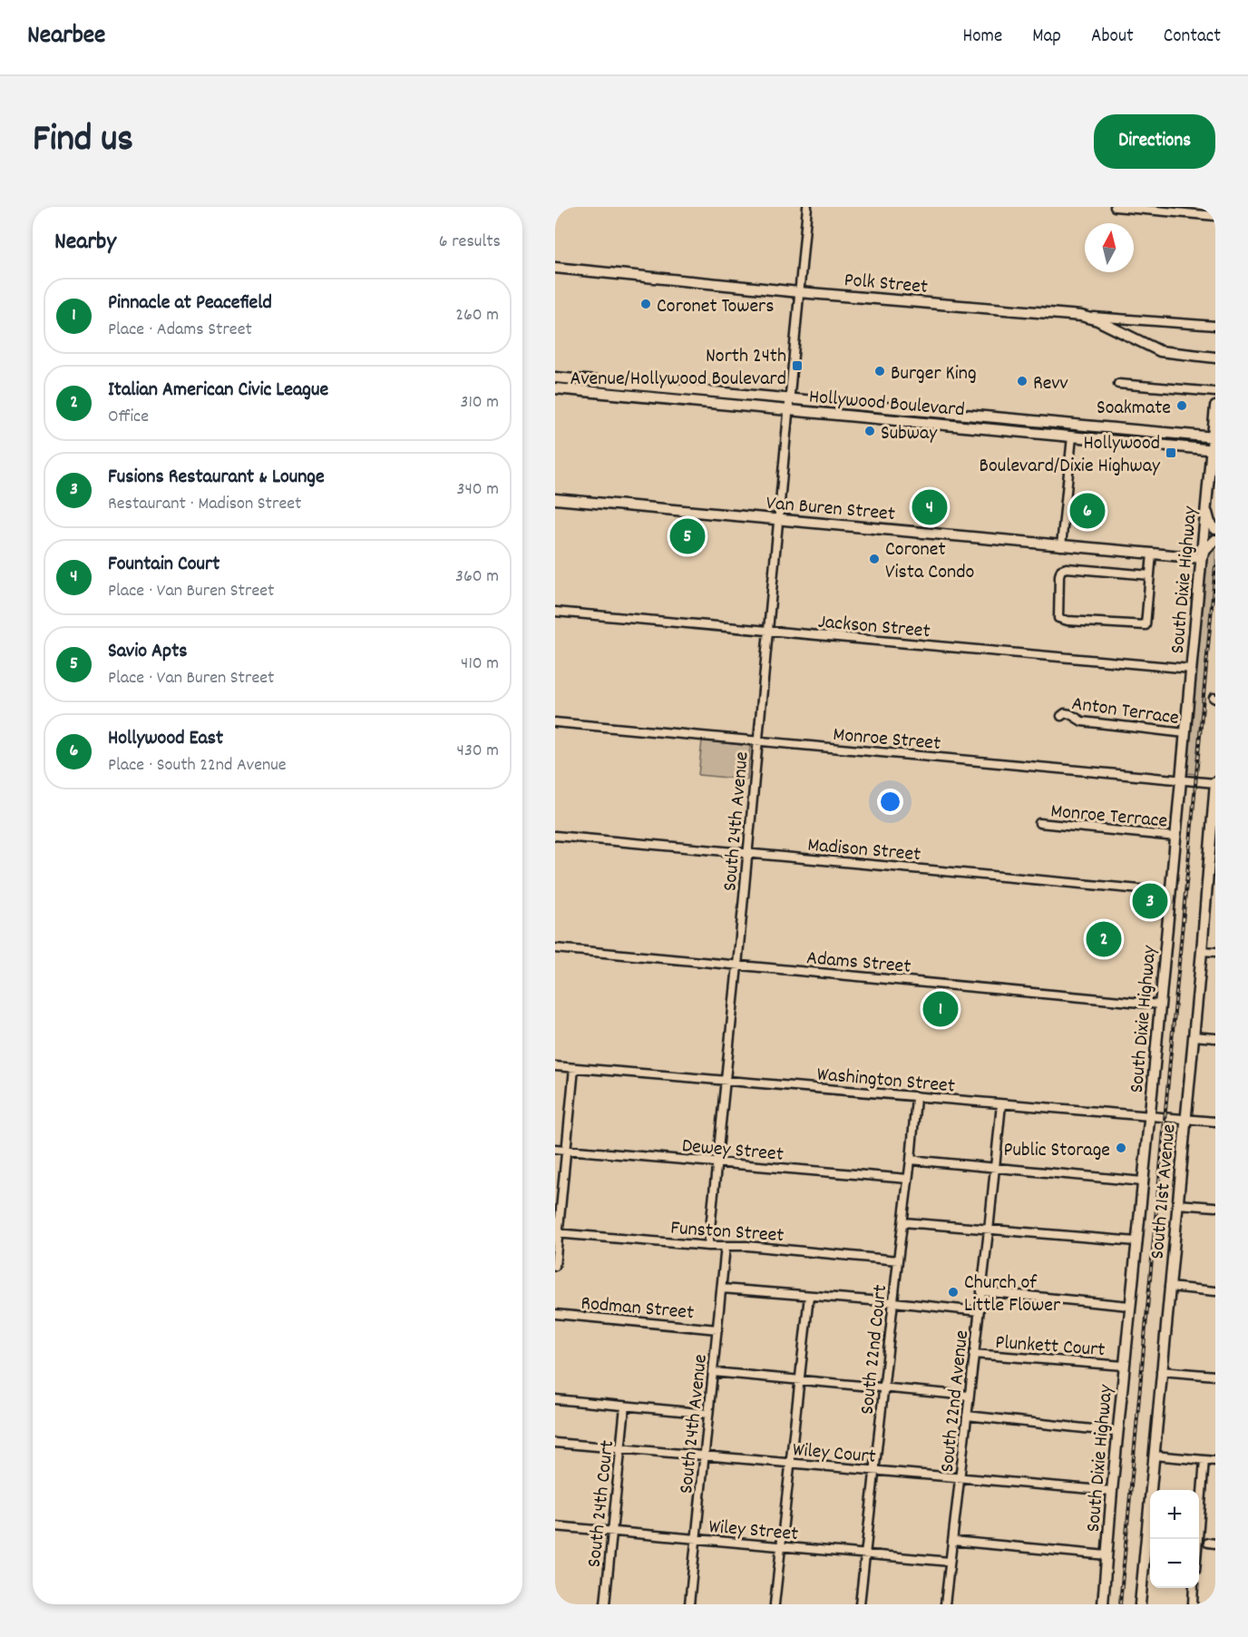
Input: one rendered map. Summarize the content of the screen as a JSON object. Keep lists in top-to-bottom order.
{
  "streets": {
    "main road": [
      "Polk Street",
      "Hollywood Boulevard",
      "Van Buren Street",
      "South Dixie Highway",
      "South 21st Avenue"
    ],
    "street": [
      "Jackson Street",
      "Anton Terrace",
      "Monroe Street",
      "Monroe Terrace",
      "South 24th Avenue",
      "Madison Street",
      "Adams Street",
      "Washington Street",
      "Dewey Street",
      "Funston Street",
      "Rodman Street",
      "Plunkett Court",
      "South 22nd Court",
      "South 22nd Avenue",
      "Wiley Court",
      "South 24th Court",
      "Wiley Street"
    ]
  },
  "crossings": [
    ["Polk Street", "South 24th Avenue"],
    ["Hollywood Boulevard", "South Dixie Highway"],
    ["Hollywood Boulevard", "South 24th Avenue"],
    ["Van Buren Street", "South Dixie Highway"],
    ["Van Buren Street", "South 24th Avenue"],
    ["South Dixie Highway", "Jackson Street"],
    ["South Dixie Highway", "Anton Terrace"],
    ["South Dixie Highway", "Monroe Street"],
    ["South Dixie Highway", "Monroe Terrace"],
    ["South Dixie Highway", "Madison Street"],
    ["South Dixie Highway", "Adams Street"],
    ["South Dixie Highway", "Washington Street"],
    ["South Dixie Highway", "Plunkett Court"],
    ["South Dixie Highway", "Wiley Court"],
    ["Jackson Street", "South 24th Avenue"],
    ["Monroe Street", "South 24th Avenue"],
    ["Monroe Street", "South 21st Avenue"],
    ["South 24th Avenue", "Madison Street"],
    ["South 24th Avenue", "Adams Street"],
    ["South 24th Avenue", "Washington Street"],
    ["South 24th Avenue", "Dewey Street"],
    ["South 24th Avenue", "Funston Street"],
    ["South 24th Avenue", "Rodman Street"],
    ["South 24th Avenue", "Wiley Court"],
    ["South 24th Avenue", "Wiley Street"],
    ["Washington Street", "South 21st Avenue"],
    ["Washington Street", "South 22nd Court"],
    ["Washington Street", "South 22nd Avenue"],
    ["Dewey Street", "South 22nd Court"],
    ["Funston Street", "South 22nd Court"],
    ["Rodman Street", "South 22nd Court"],
    ["Rodman Street", "South 22nd Avenue"],
    ["Plunkett Court", "South 22nd Avenue"],
    ["South 22nd Court", "Wiley Court"],
    ["South 22nd Court", "Wiley Street"],
    ["South 22nd Avenue", "Wiley Court"],
    ["South 22nd Avenue", "Wiley Street"],
    ["Wiley Court", "South 24th Court"],
    ["South 24th Court", "Wiley Street"]
  ],
  "places": {
    "other": [
      "Coronet Towers",
      "Burger King",
      "Revv",
      "Soakmate",
      "Subway",
      "Coronet Vista Condo",
      "Public Storage",
      "Church of Little Flower"
    ],
    "transit": ["North 24th Avenue/Hollywood Boulevard", "Hollywood Boulevard/Dixie Highway"]
  },
  "north": "top",
  "page": {
    "header": "Nearbee",
    "nav": [
      "Home",
      "Map",
      "About",
      "Contact"
    ],
    "title": "Find us",
    "buttons": "Directions",
    "heading": ["Nearby", "6 results"],
    "list": [
      {
        "mark": "1",
        "name": "Pinnacle at Peacefield",
        "note": "Place · Adams Street",
        "value": "260 m"
      },
      {
        "mark": "2",
        "name": "Italian American Civic League",
        "note": "Office",
        "value": "310 m"
      },
      {
        "mark": "3",
        "name": "Fusions Restaurant & Lounge",
        "note": "Restaurant · Madison Street",
        "value": "340 m"
      },
      {
        "mark": "4",
        "name": "Fountain Court",
        "note": "Place · Van Buren Street",
        "value": "360 m"
      },
      {
        "mark": "5",
        "name": "Savio Apts",
        "note": "Place · Van Buren Street",
        "value": "410 m"
      },
      {
        "mark": "6",
        "name": "Hollywood East",
        "note": "Place · South 22nd Avenue",
        "value": "430 m"
      }
    ],
    "pins": [
      "4",
      "6",
      "5",
      "3",
      "2",
      "1"
    ],
    "map_buttons": ["+", "−"]
  }
}
